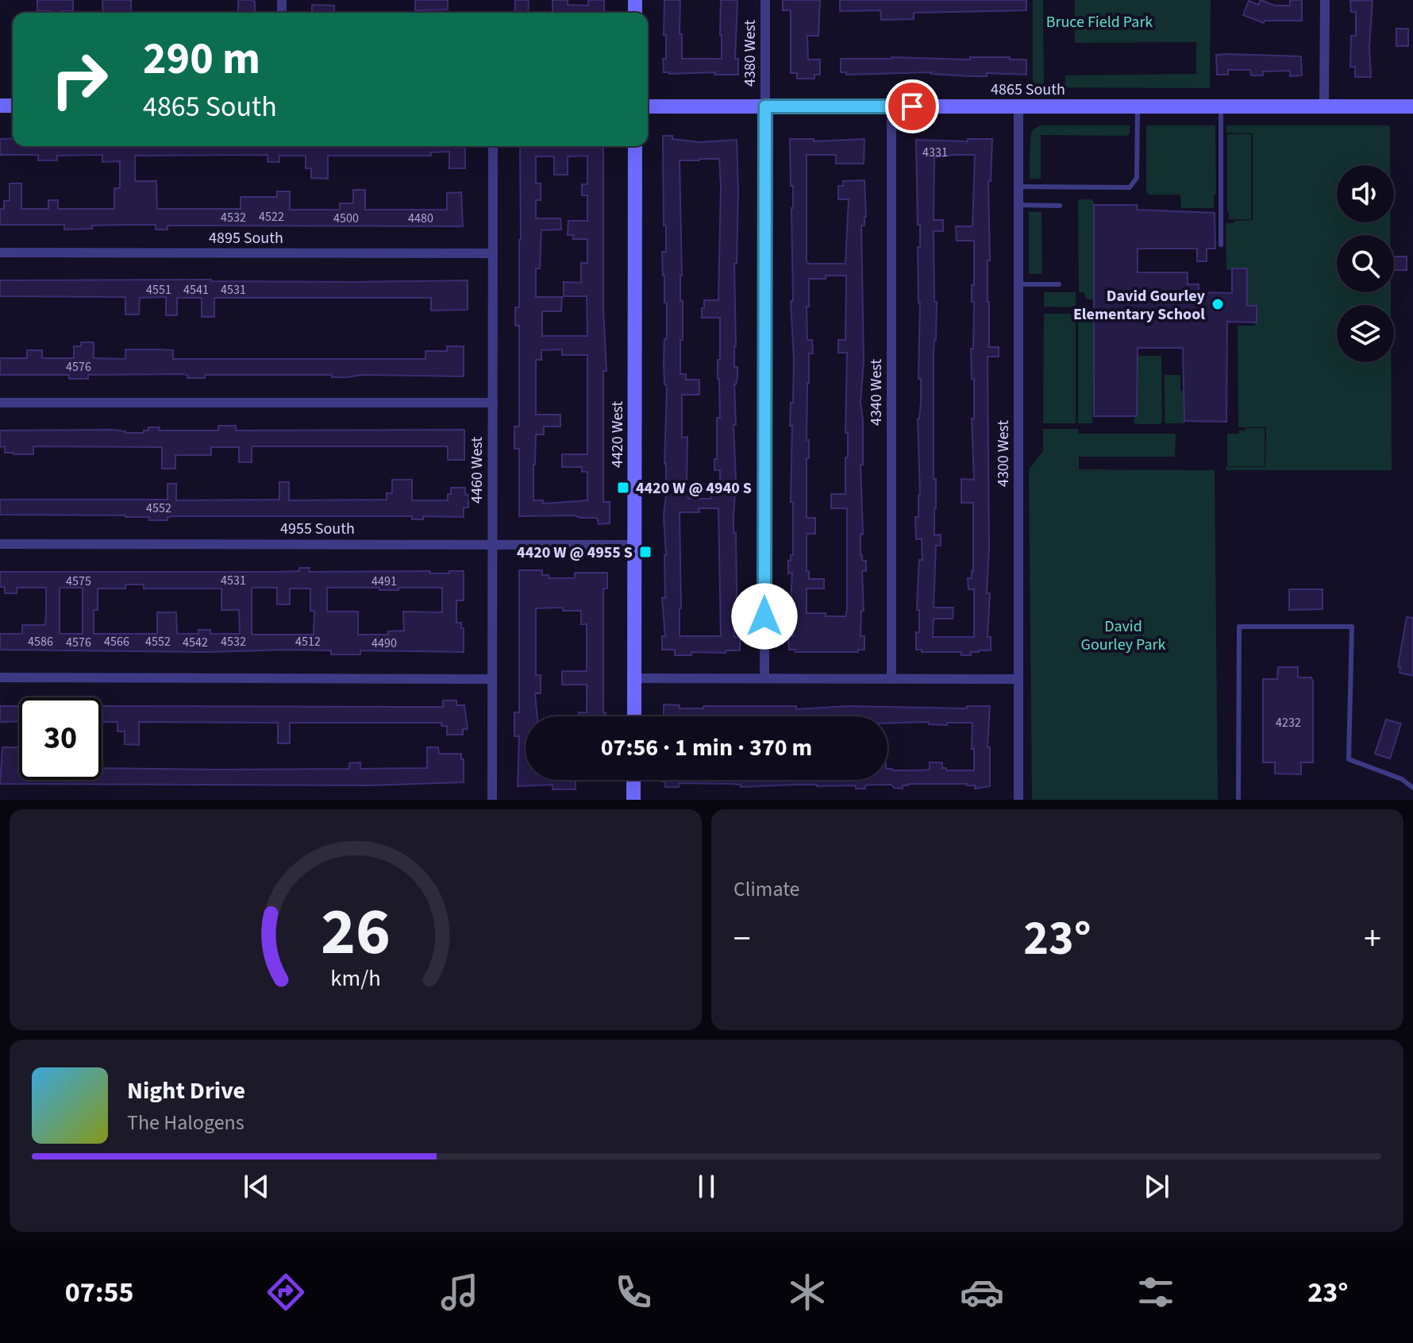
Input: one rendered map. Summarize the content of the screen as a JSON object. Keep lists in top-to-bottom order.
{
  "streets": {
    "street": [
      "4380 West",
      "4865 South",
      "4895 South",
      "4340 West",
      "4420 West",
      "4300 West",
      "4460 West",
      "4955 South"
    ]
  },
  "crossings": [
    ["4380 West", "4865 South"],
    ["4865 South", "4340 West"],
    ["4865 South", "4300 West"],
    ["4895 South", "4460 West"],
    ["4420 West", "4955 South"],
    ["4460 West", "4955 South"]
  ],
  "parks": ["Bruce Field Park", "David Gourley Park"],
  "places": {
    "other": ["David Gourley Elementary School"],
    "transit": ["4420 W @ 4940 S", "4420 W @ 4955 S"]
  },
  "house_numbers": [
    "4331",
    "4522",
    "4532",
    "4500",
    "4480",
    "4551",
    "4541",
    "4531",
    "4576",
    "4552",
    "4531",
    "4575",
    "4491",
    "4586",
    "4566",
    "4552",
    "4532",
    "4512",
    "4576",
    "4542",
    "4490",
    "4232"
  ],
  "page": {
    "turn": ["290 m", "4865 South"],
    "limit": "30",
    "trip": "07:56 · 1 min · 370 m",
    "tile": "Climate",
    "heat": ["−", "23°", "+"],
    "song": ["Night Drive", "The Halogens"],
    "tabs": ["07:55", "23°"],
    "gauge": ["26", "km/h"]
  }
}
